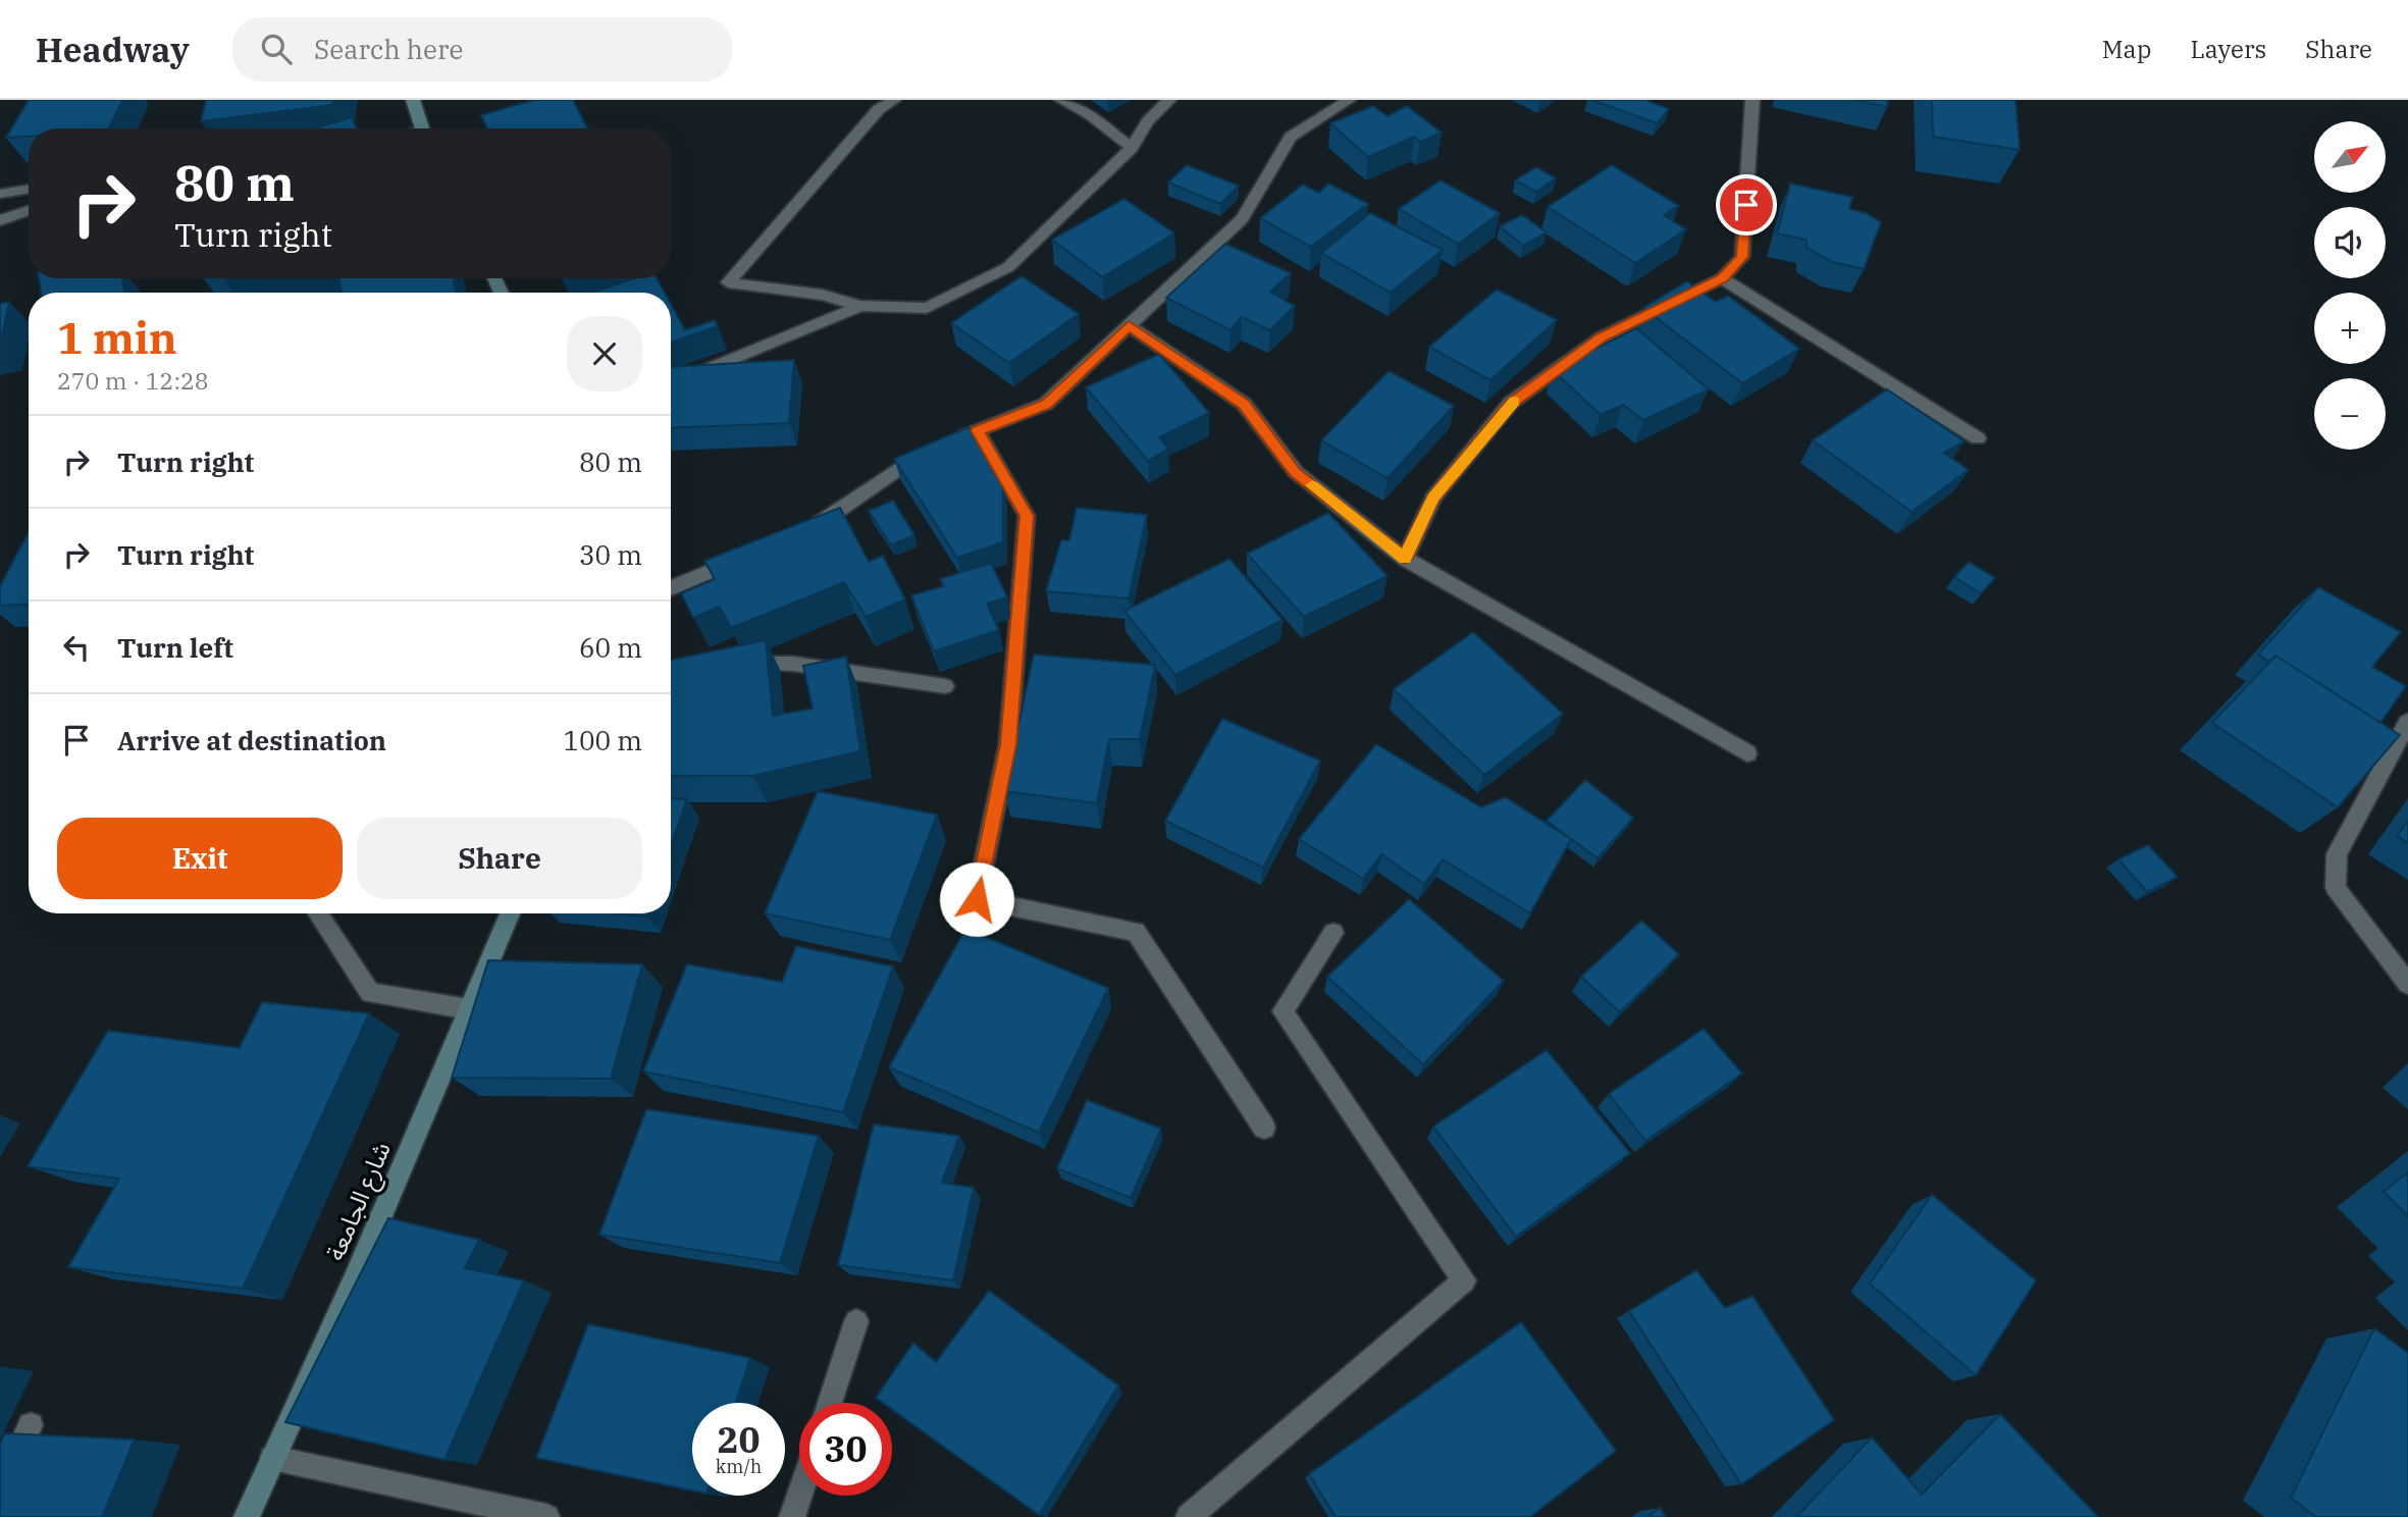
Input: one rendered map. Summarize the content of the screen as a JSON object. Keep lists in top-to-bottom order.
{
  "streets": {
    "main road": ["شارع الجامعة"]
  },
  "north": "top right",
  "page": {
    "header": "Headway",
    "search": "Search here",
    "nav": ["Map", "Layers", "Share"],
    "map_buttons": ["+", "−"],
    "turn": ["80 m", "Turn right"],
    "heading": ["1 min", "270 m · 12:28"],
    "list": [
      {
        "name": "Turn right",
        "value": "80 m"
      },
      {
        "name": "Turn right",
        "value": "30 m"
      },
      {
        "name": "Turn left",
        "value": "60 m"
      },
      {
        "name": "Arrive at destination",
        "value": "100 m"
      }
    ],
    "buttons": ["Exit", "Share"],
    "speed": "20 km/h",
    "limit": "30"
  }
}
